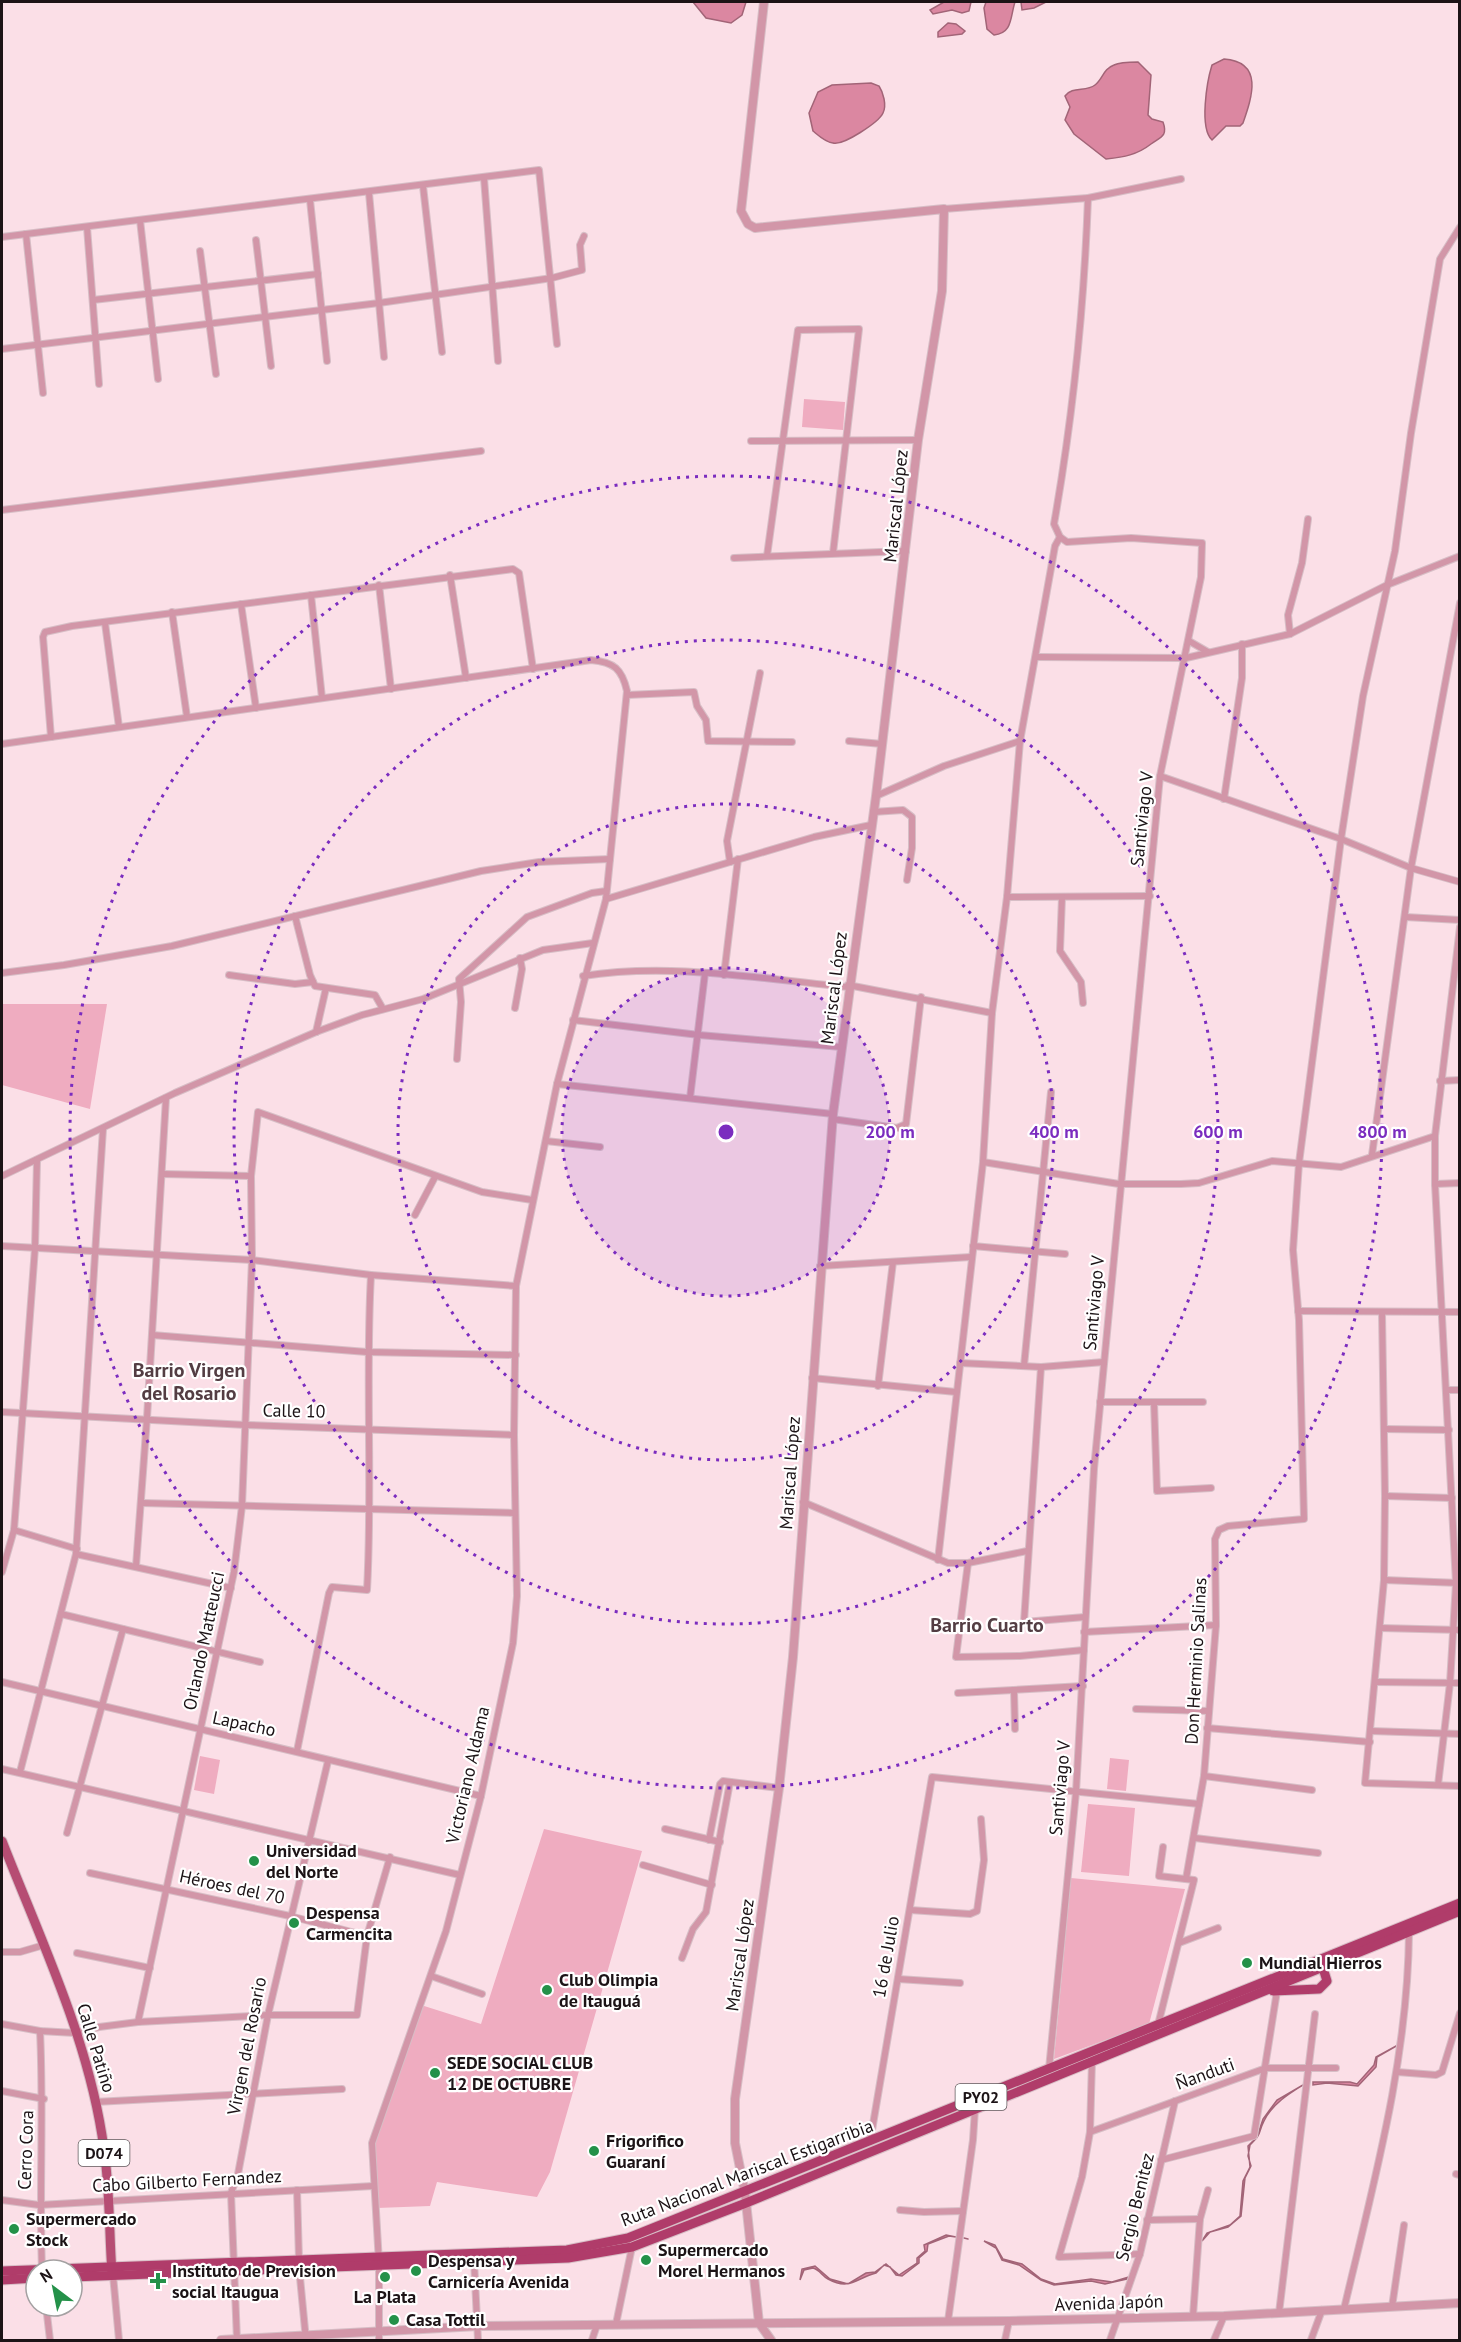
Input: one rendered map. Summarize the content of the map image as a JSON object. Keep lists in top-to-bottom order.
{
  "streets": {
    "highway": ["PY02", "Ruta Nacional Mariscal Estigarribia"],
    "main road": ["Calle Patiño", "D074"],
    "street": [
      "Mariscal López",
      "Santiviago V",
      "Calle 10",
      "Orlando Matteucci",
      "Don Herminio Salinas",
      "Lapacho",
      "Victoriano Aldama",
      "Héroes del 70",
      "16 de Julio",
      "Virgen del Rosario",
      "Ñanduti",
      "Cerro Cora",
      "Cabo Gilberto Fernandez",
      "Sergio Benitez",
      "Avenida Japón"
    ]
  },
  "crossings": [
    ["Mariscal López", "Ruta Nacional Mariscal Estigarribia"],
    ["Mariscal López", "Avenida Japón"],
    ["Santiviago V", "16 de Julio"],
    ["Santiviago V", "Ruta Nacional Mariscal Estigarribia"],
    ["Calle 10", "Orlando Matteucci"],
    ["Calle 10", "Victoriano Aldama"],
    ["Orlando Matteucci", "Lapacho"],
    ["Orlando Matteucci", "Héroes del 70"],
    ["Lapacho", "Victoriano Aldama"],
    ["Lapacho", "Virgen del Rosario"],
    ["Victoriano Aldama", "Ruta Nacional Mariscal Estigarribia"],
    ["Victoriano Aldama", "Cabo Gilberto Fernandez"],
    ["Victoriano Aldama", "Avenida Japón"],
    ["Héroes del 70", "Virgen del Rosario"],
    ["16 de Julio", "Ruta Nacional Mariscal Estigarribia"],
    ["Virgen del Rosario", "Ruta Nacional Mariscal Estigarribia"],
    ["Virgen del Rosario", "Cabo Gilberto Fernandez"],
    ["Virgen del Rosario", "Avenida Japón"],
    ["Calle Patiño", "Ruta Nacional Mariscal Estigarribia"],
    ["Calle Patiño", "Cabo Gilberto Fernandez"],
    ["Ñanduti", "Sergio Benitez"],
    ["Cerro Cora", "Cabo Gilberto Fernandez"],
    ["Sergio Benitez", "Avenida Japón"]
  ],
  "districts": ["Barrio Virgen del Rosario", "Barrio Cuarto"],
  "places": {
    "other": [
      "Universidad del Norte",
      "Despensa Carmencita",
      "Mundial Hierros",
      "Club Olimpia de Itauguá",
      "SEDE SOCIAL CLUB 12 DE OCTUBRE",
      "Frigorifico Guaraní",
      "Supermercado Stock",
      "Supermercado Morel Hermanos",
      "Despensa y Carnicería Avenida",
      "La Plata",
      "Casa Tottil"
    ],
    "health": ["Instituto de Prevision social Itaugua"]
  },
  "north": "top left",
  "rings": [
    "200 m",
    "400 m",
    "600 m",
    "800 m"
  ]
}
